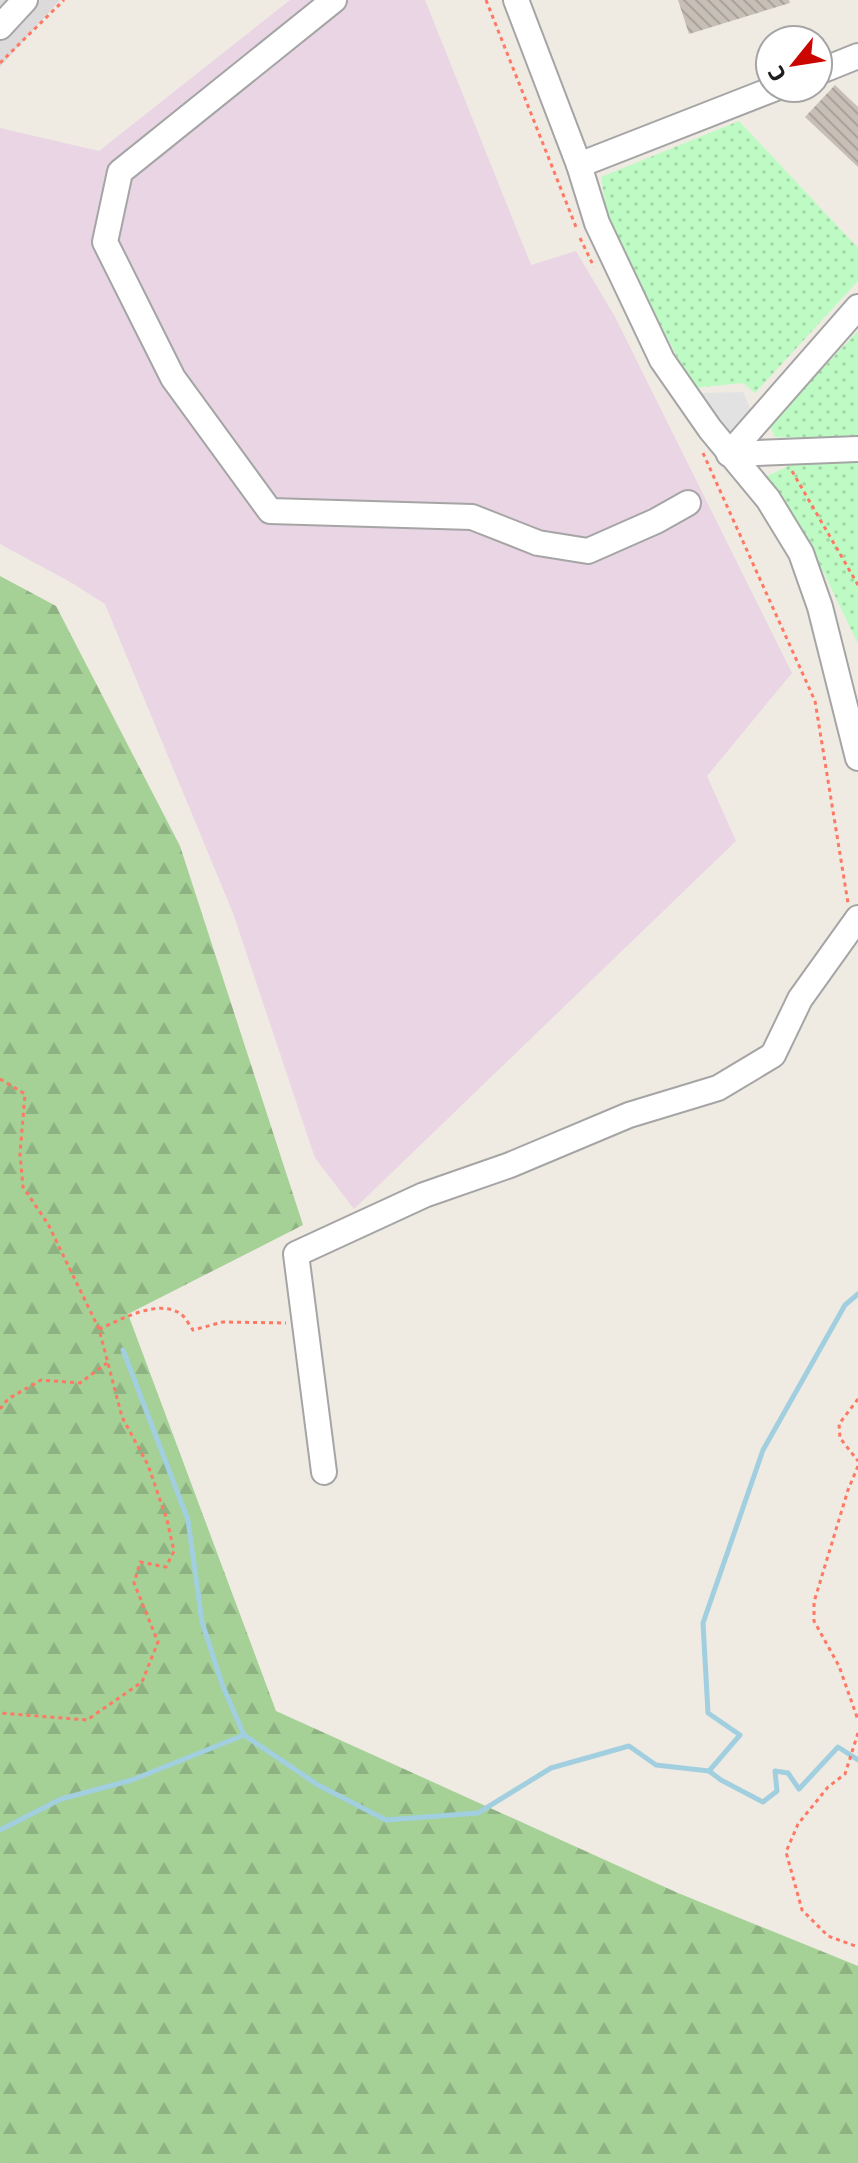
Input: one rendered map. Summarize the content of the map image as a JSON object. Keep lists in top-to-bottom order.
{
  "north": "bottom left"
}
